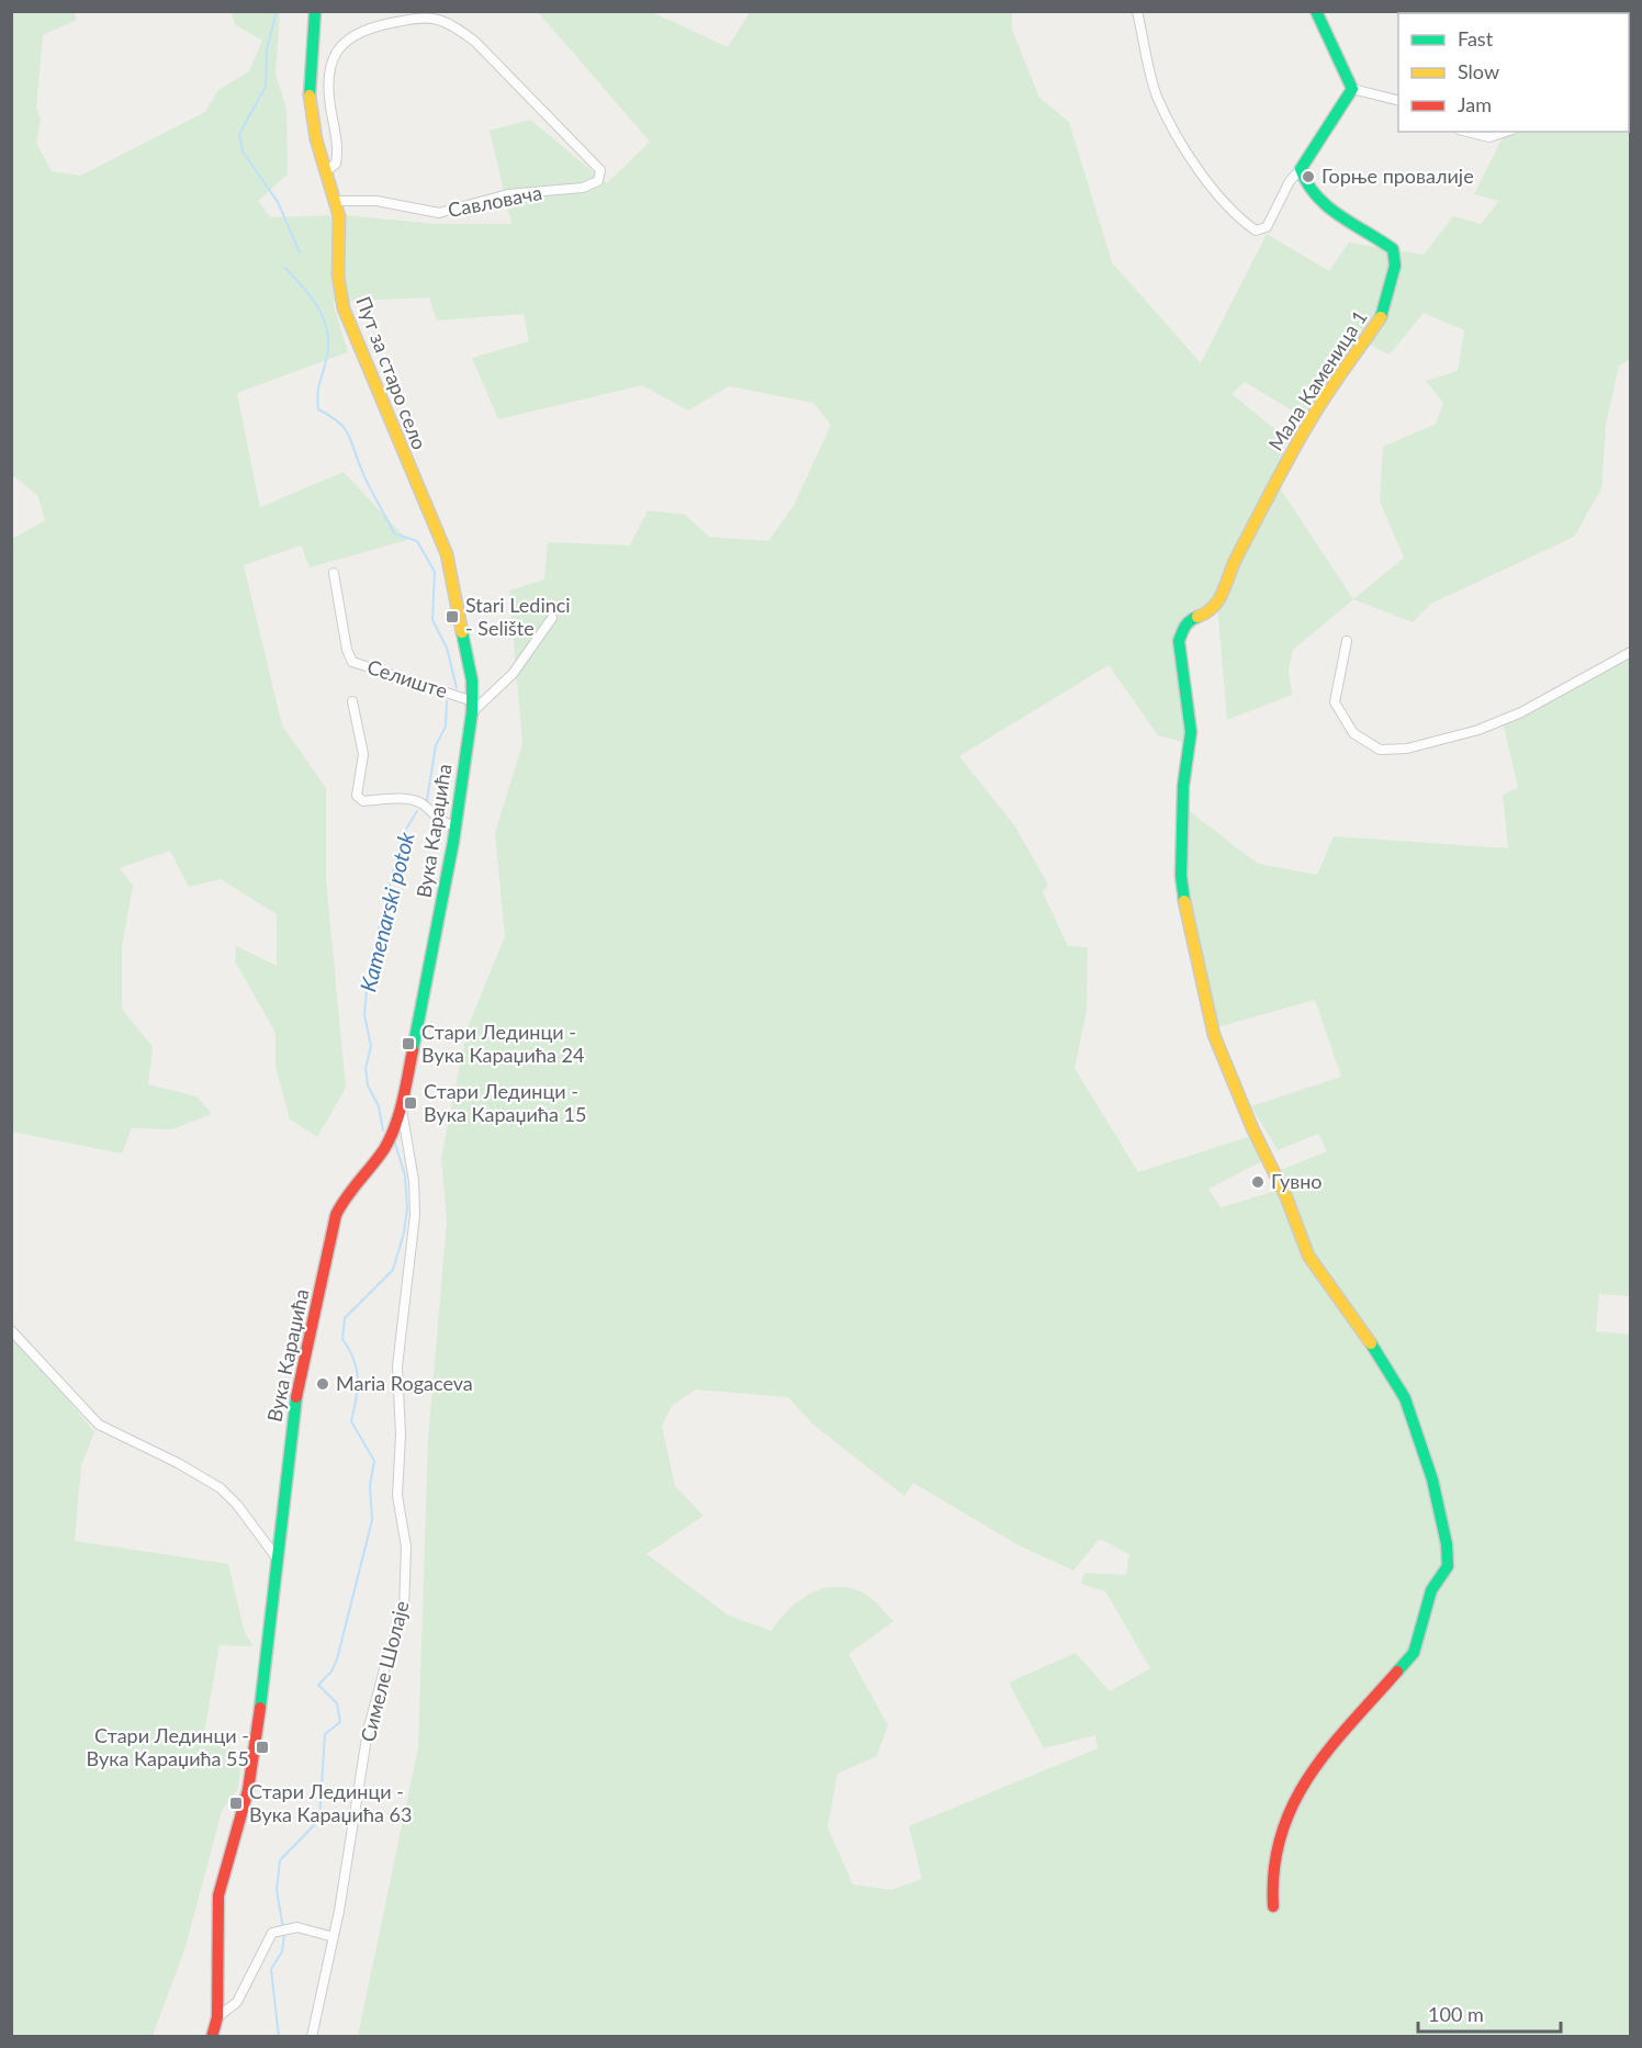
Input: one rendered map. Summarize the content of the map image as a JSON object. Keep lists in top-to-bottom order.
{
  "streets": {
    "street": [
      "Савловача",
      "Пут за старо село",
      "Мала Каменица 1",
      "Селиште",
      "Вука Караџића",
      "Симеле Шолаје"
    ]
  },
  "crossings": [
    ["Савловача", "Пут за старо село"],
    ["Пут за старо село", "Селиште"],
    ["Пут за старо село", "Вука Караџића"],
    ["Селиште", "Вука Караџића"],
    ["Вука Караџића", "Симеле Шолаје"]
  ],
  "water": ["Kamenarski potok"],
  "places": {
    "other": ["Горње провалије", "Гувно", "Maria Rogaceva"],
    "transit": [
      "Stari Ledinci - Selište",
      "Стари Лединци - Вука Караџића 24",
      "Стари Лединци - Вука Караџића 15",
      "Стари Лединци - Вука Караџића 55",
      "Стари Лединци - Вука Караџића 63"
    ]
  },
  "legend": ["Fast", "Slow", "Jam"],
  "scale_bar": "100 m"
}
